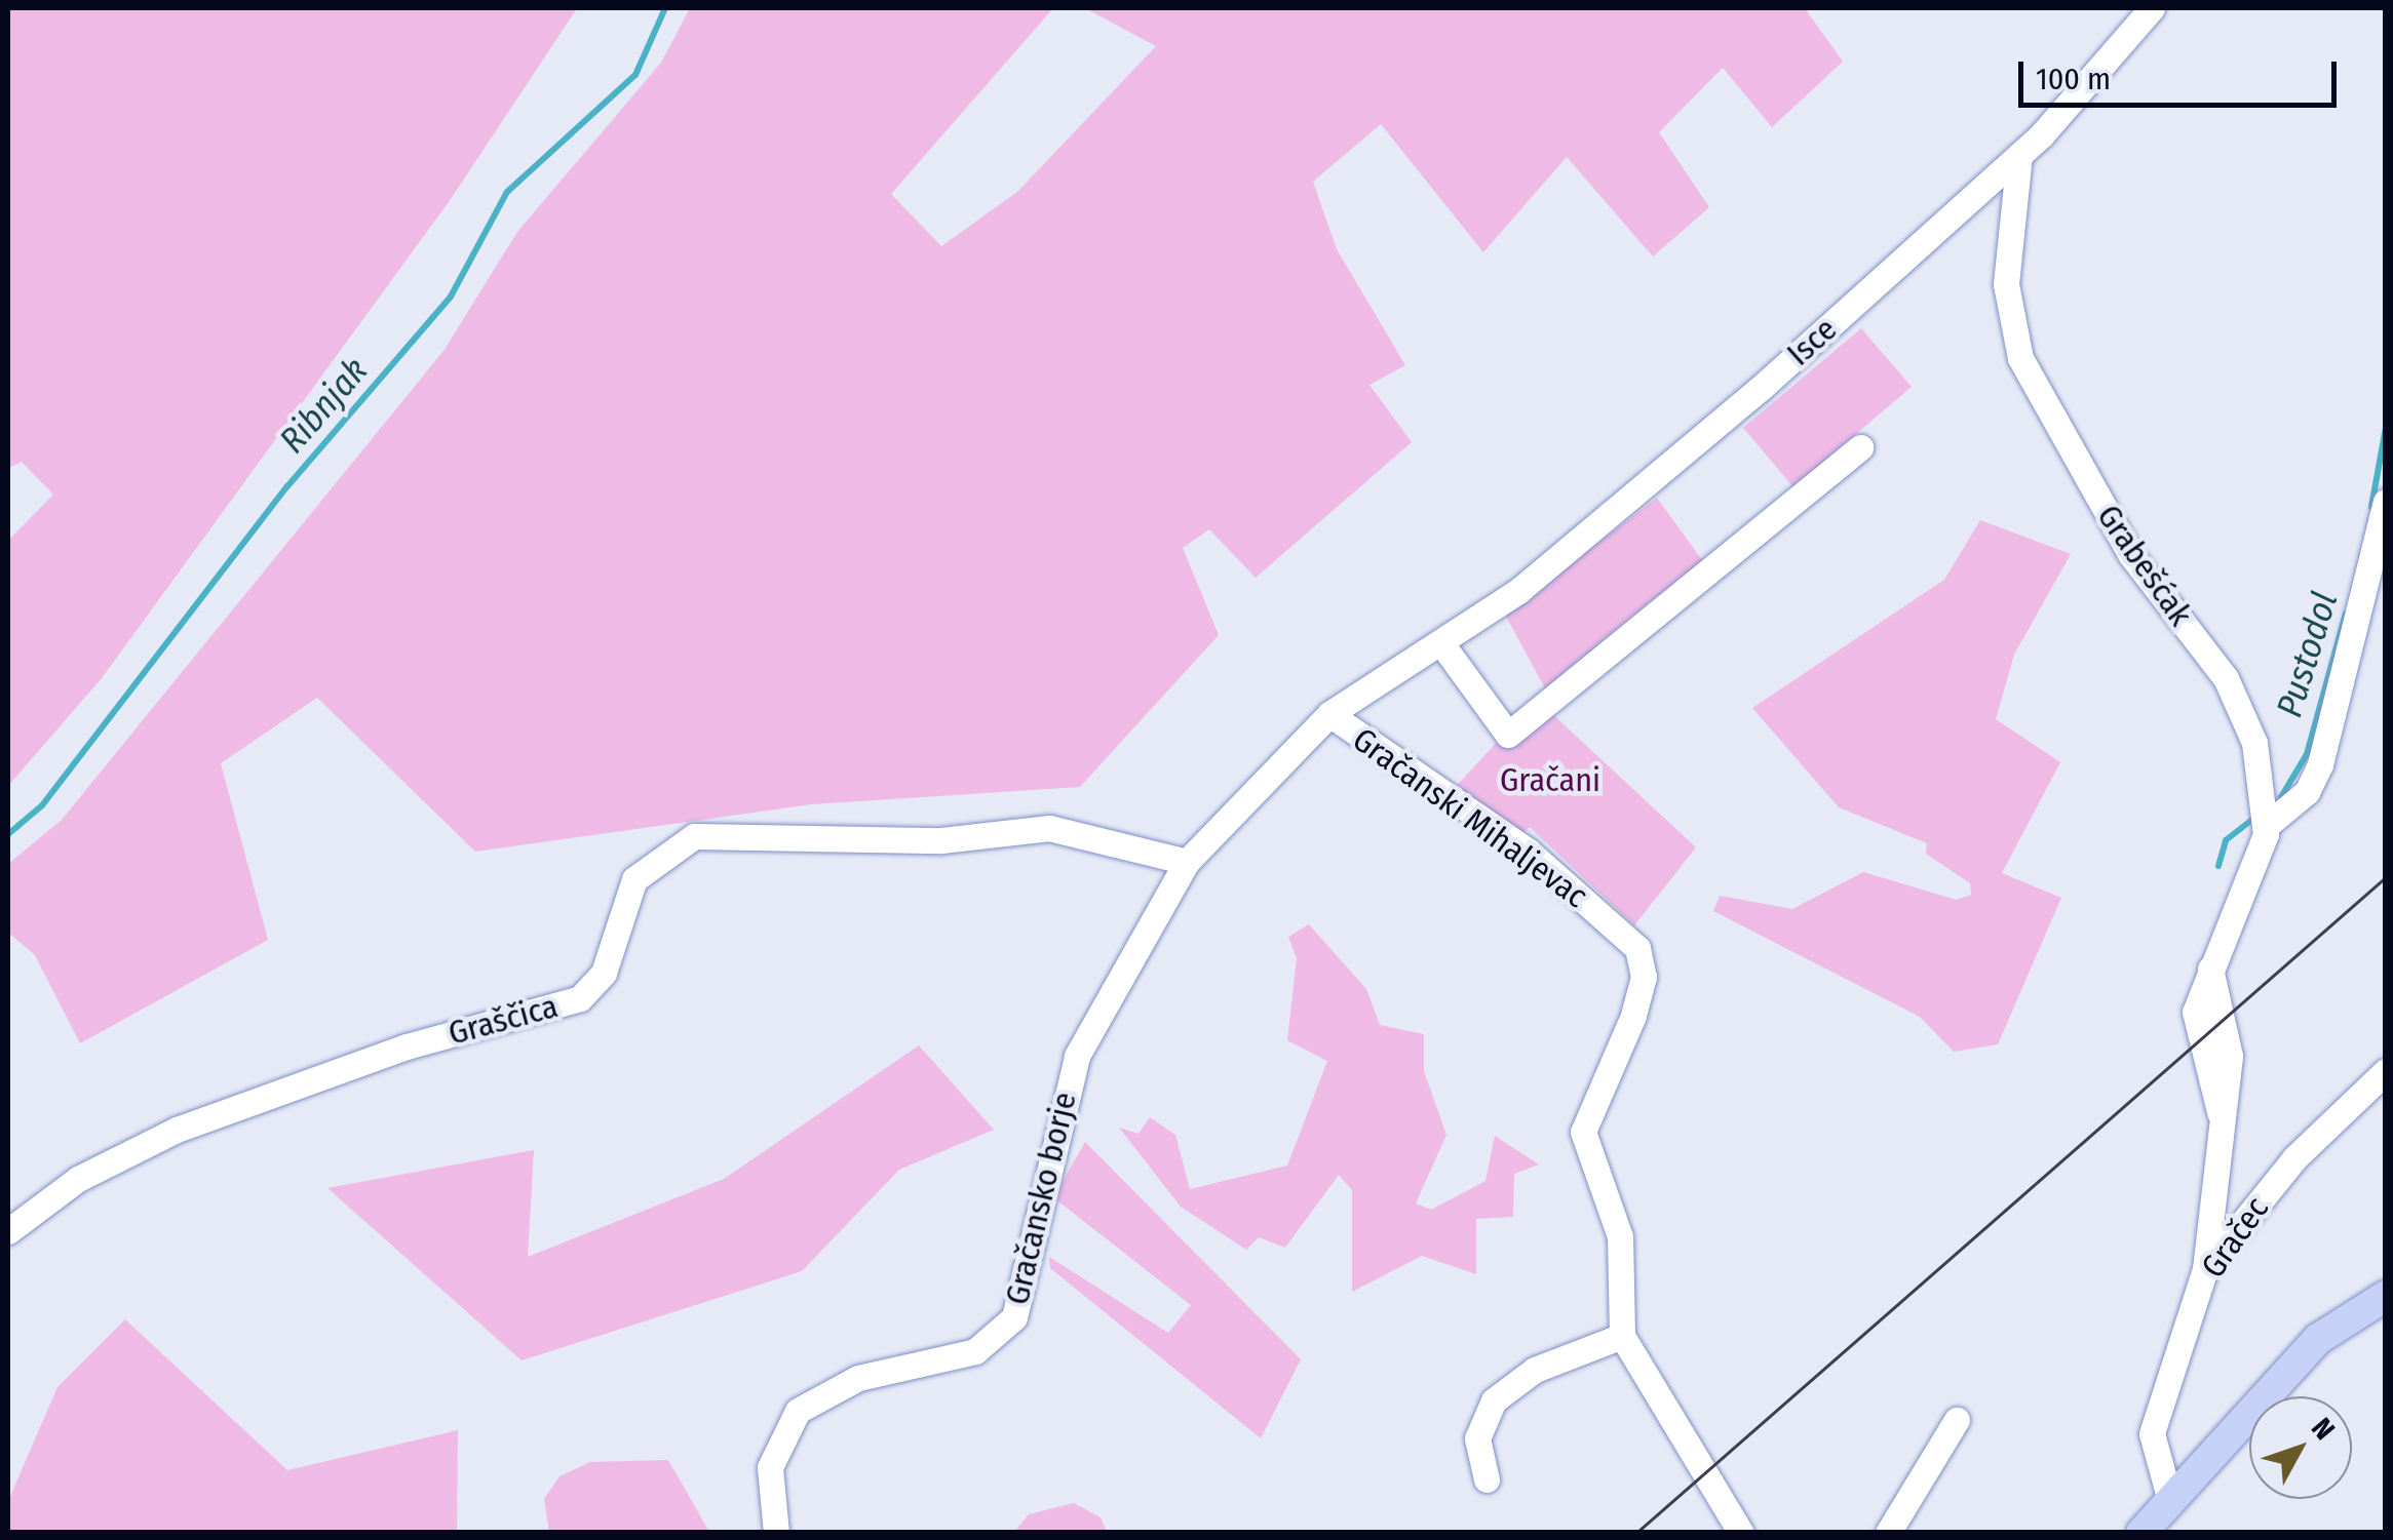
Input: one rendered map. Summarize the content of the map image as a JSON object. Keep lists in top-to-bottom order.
{
  "streets": {
    "street": [
      "Isce",
      "Grabešćak",
      "Gračanski Mihaljevac",
      "Graščica",
      "Gračansko borje",
      "Gračec"
    ]
  },
  "crossings": [
    ["Isce", "Grabešćak"],
    ["Isce", "Gračanski Mihaljevac"],
    ["Isce", "Graščica"],
    ["Isce", "Gračansko borje"],
    ["Graščica", "Gračansko borje"]
  ],
  "water": ["Ribnjak", "Pustodol"],
  "parks": ["Gračani"],
  "scale_bar": "100 m",
  "north": "top right"
}
